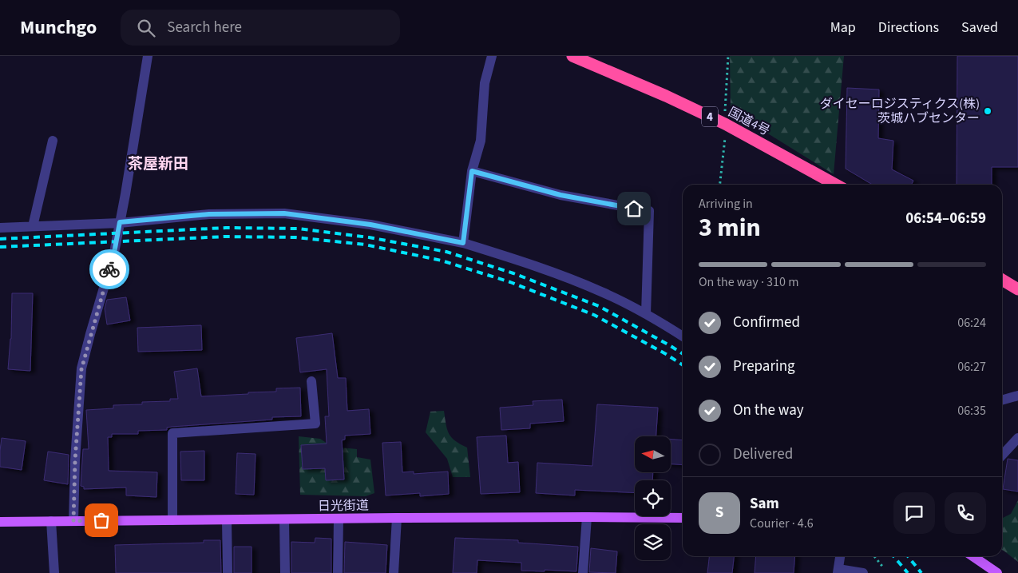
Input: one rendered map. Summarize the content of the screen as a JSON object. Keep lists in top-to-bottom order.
{
  "streets": {
    "highway": ["4", "国道4号"],
    "main road": ["日光街道"]
  },
  "districts": ["茶屋新田"],
  "places": ["ダイセーロジスティクス(株) 茨城ハブセンター"],
  "north": "left",
  "page": {
    "header": "Munchgo",
    "search": "Search here",
    "nav": ["Map", "Directions", "Saved"],
    "heading": ["3 min", "Arriving in", "06:54–06:59"],
    "panel": ["Sam", "Courier · 4.6"],
    "bar": "On the way · 310 m",
    "list": [
      ["Confirmed", "06:24"],
      ["Preparing", "06:27"],
      ["On the way", "06:35"],
      "Delivered"
    ],
    "round": "S"
  }
}
